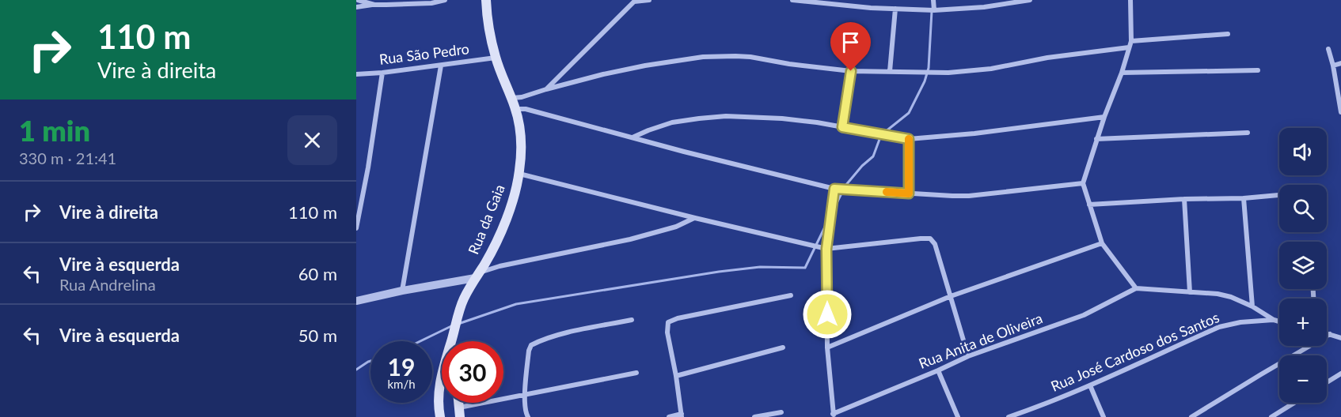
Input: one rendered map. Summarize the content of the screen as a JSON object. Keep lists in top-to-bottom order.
{
  "streets": {
    "main road": ["Rua da Gaia"],
    "street": ["Rua São Pedro", "Rua Anita de Oliveira", "Rua José Cardoso dos Santos"]
  },
  "crossings": [
    ["Rua São Pedro", "Rua da Gaia"]
  ],
  "page": {
    "turn": ["110 m", "Vire à direita"],
    "heading": ["1 min", "330 m · 21:41"],
    "map_buttons": ["+", "−"],
    "list": [
      {
        "name": "Vire à direita",
        "value": "110 m"
      },
      {
        "name": "Vire à esquerda",
        "note": "Rua Andrelina",
        "value": "60 m"
      },
      {
        "name": "Vire à esquerda",
        "value": "50 m"
      }
    ],
    "speed": "19 km/h",
    "limit": "30"
  }
}
